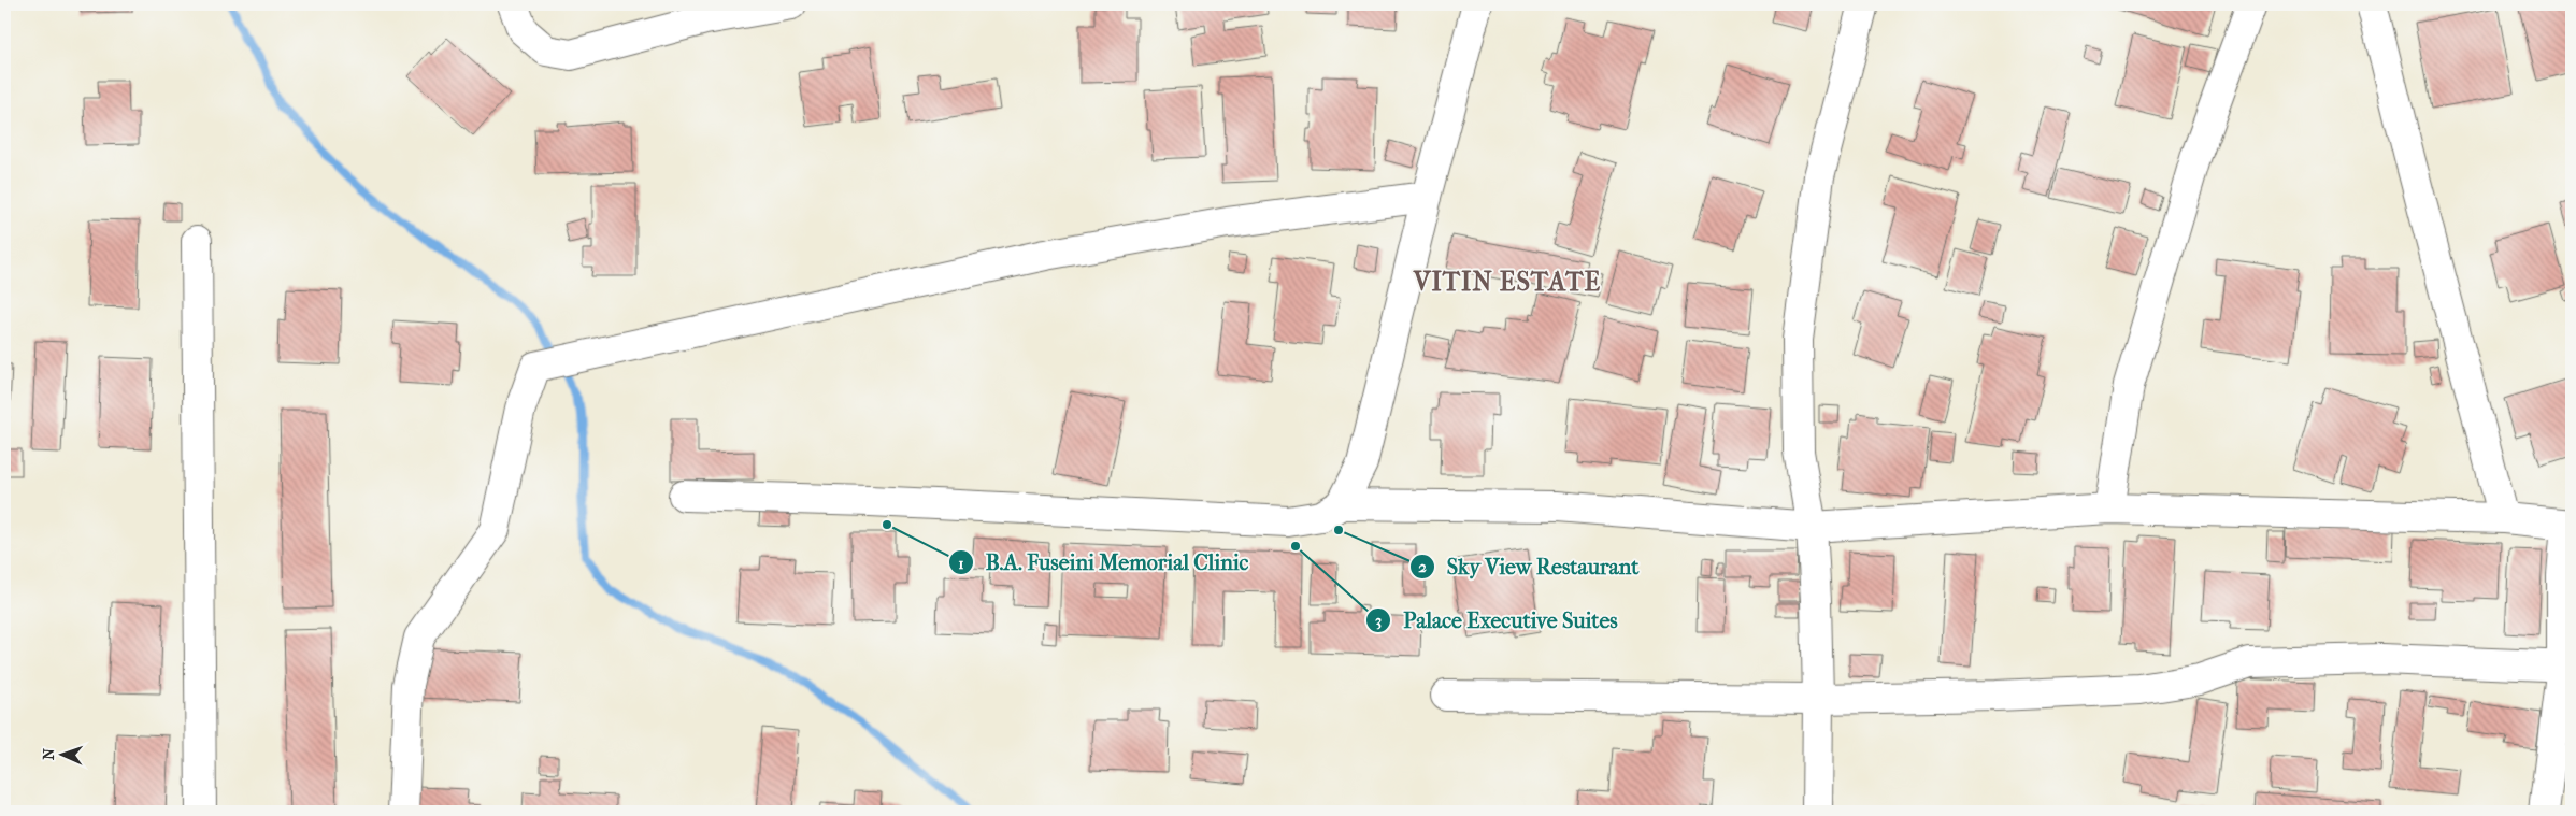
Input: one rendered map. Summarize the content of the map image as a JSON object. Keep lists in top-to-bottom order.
{
  "districts": ["VITIN ESTATE"],
  "places": ["B.A. Fuseini Memorial Clinic", "Sky View Restaurant", "Palace Executive Suites"],
  "north": "left"
}
